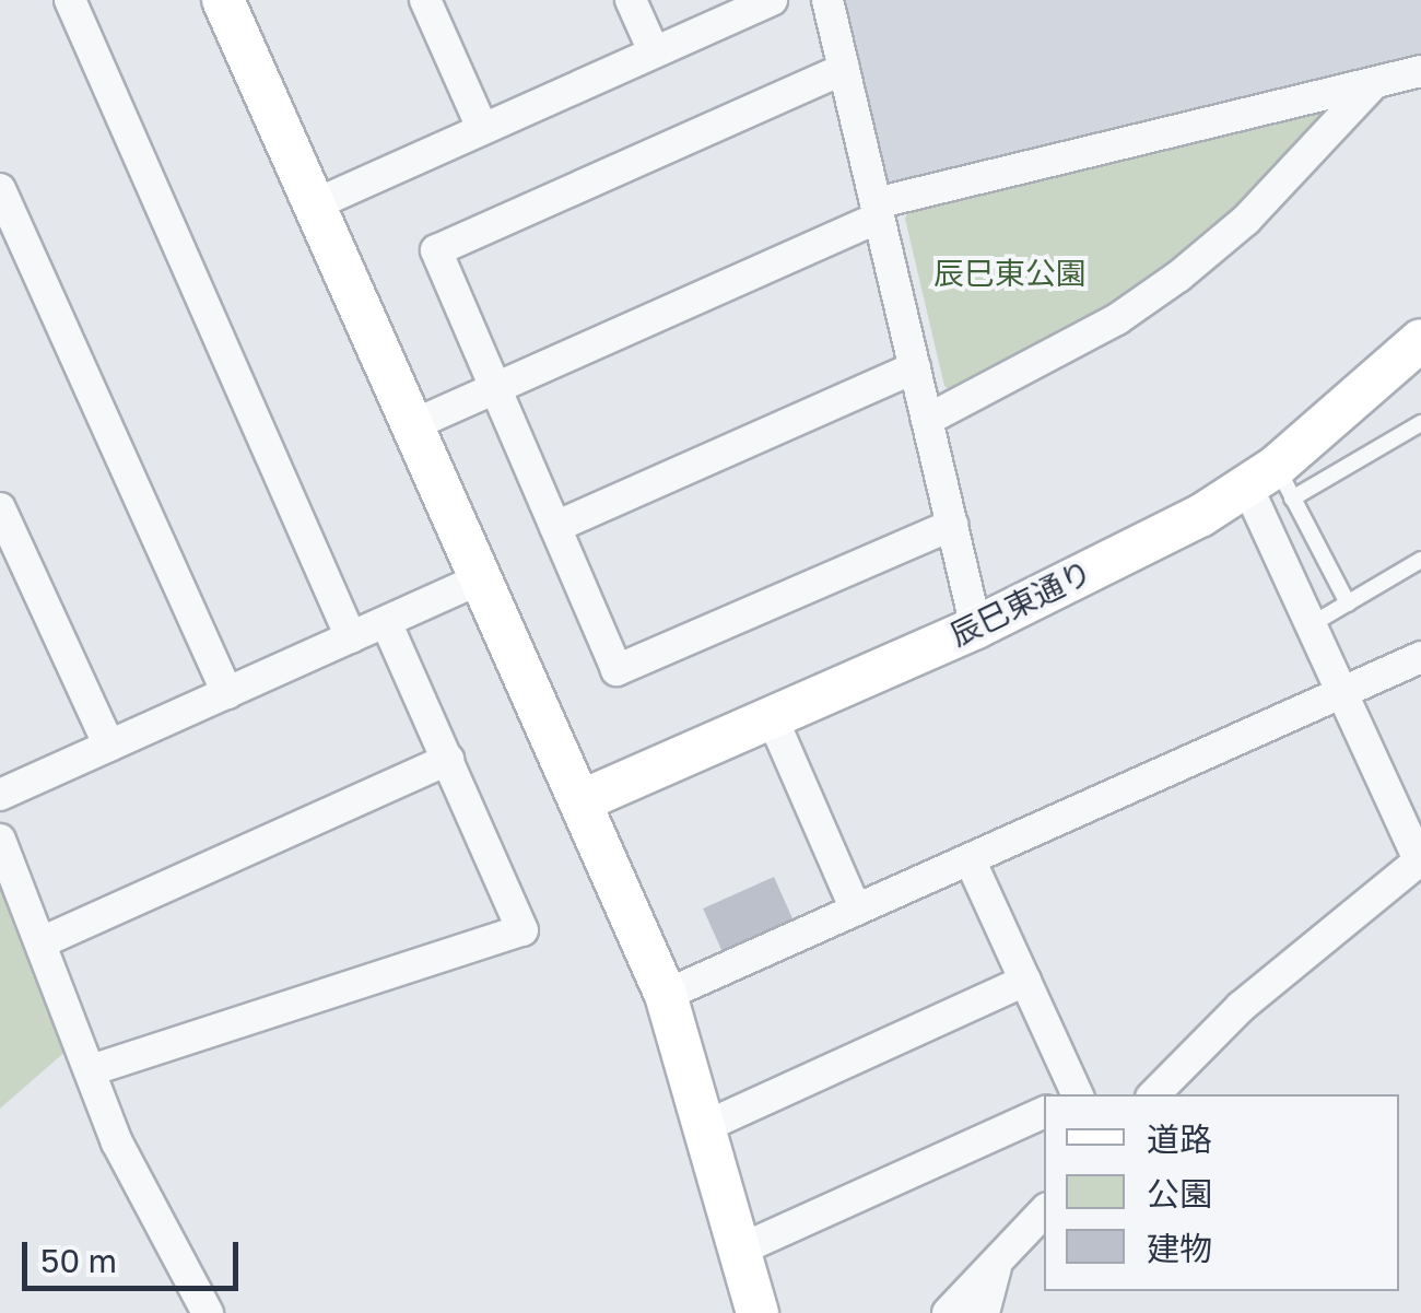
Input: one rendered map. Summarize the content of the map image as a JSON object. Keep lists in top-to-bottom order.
{
  "streets": {
    "street": ["辰巳東通り"]
  },
  "parks": ["辰巳東公園"],
  "legend": ["道路", "公園", "建物"],
  "scale_bar": "50 m"
}
